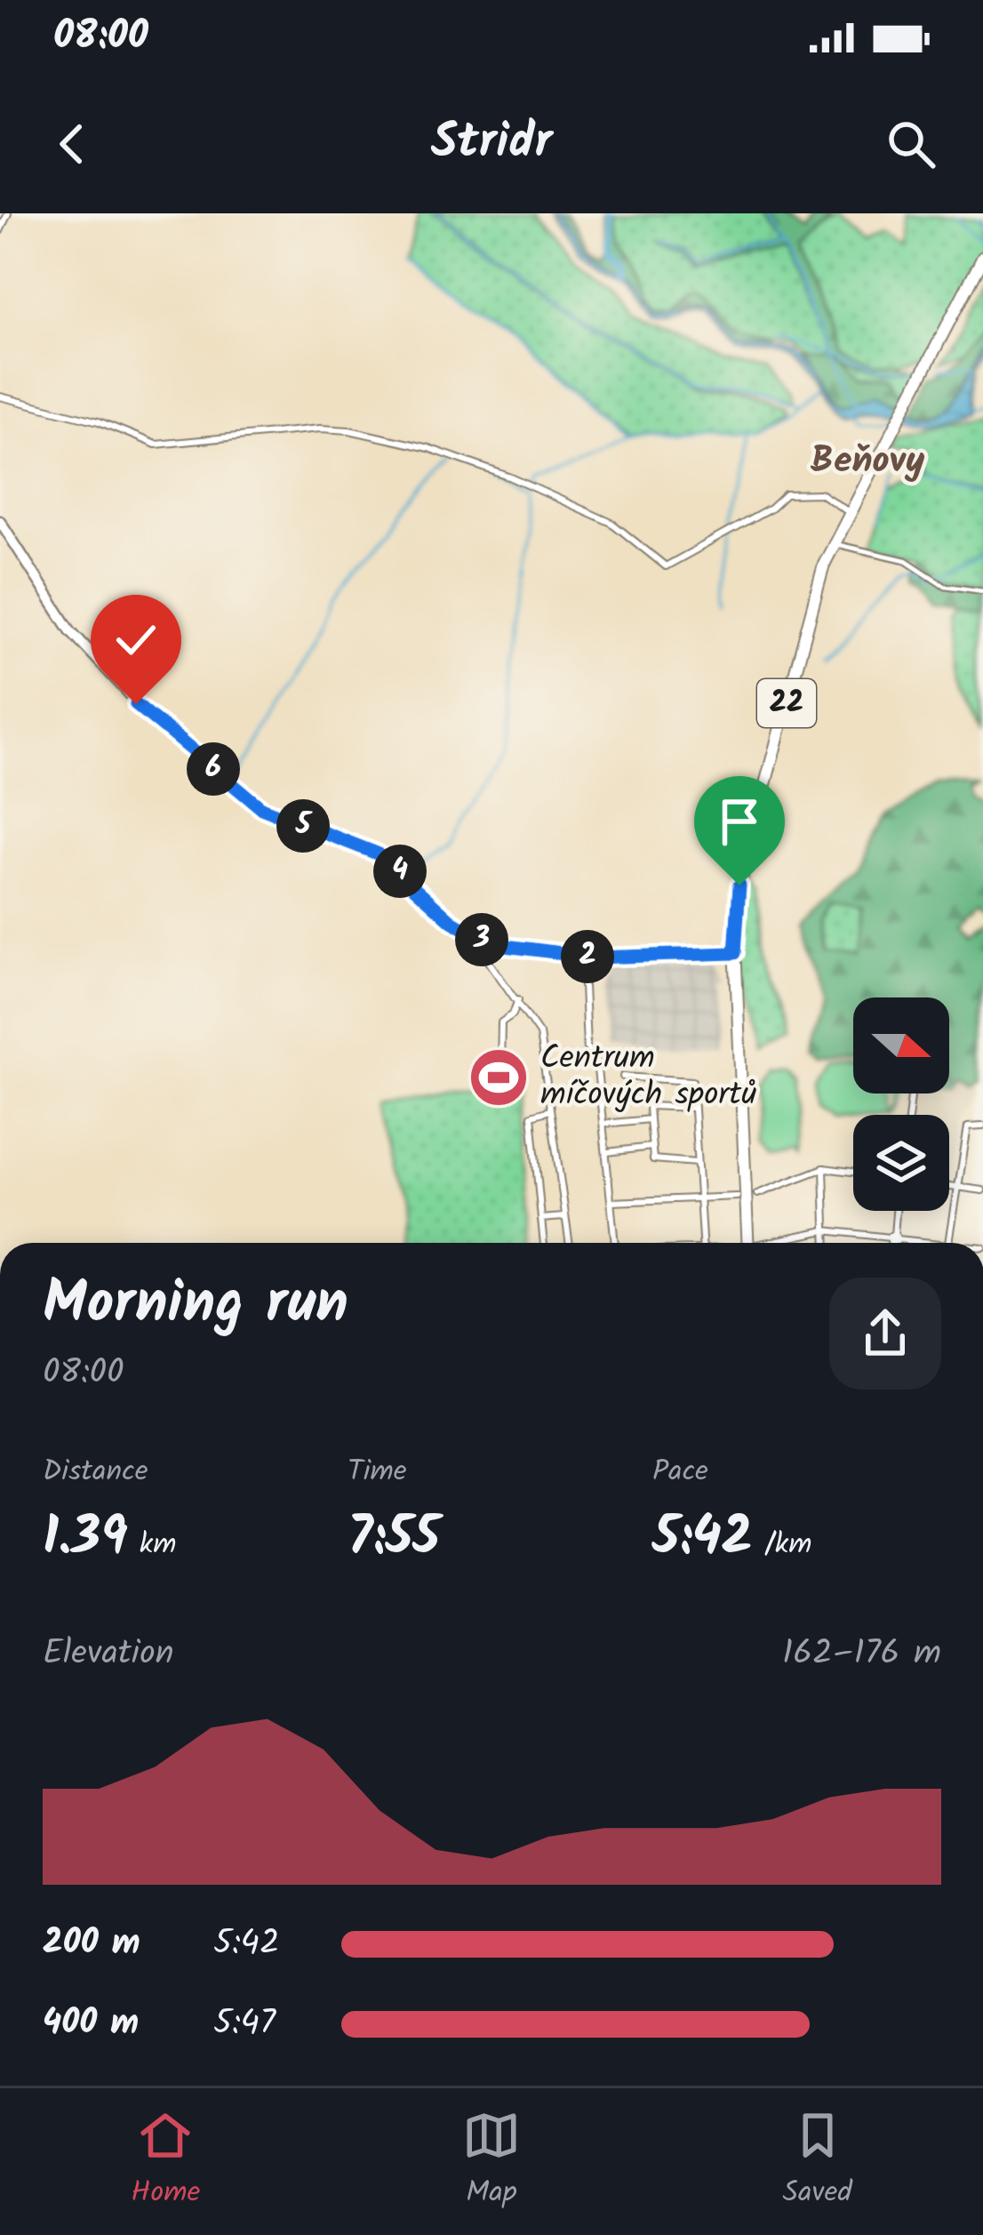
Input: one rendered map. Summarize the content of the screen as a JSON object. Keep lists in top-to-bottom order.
{
  "streets": {
    "main road": ["22"]
  },
  "districts": ["Beňovy"],
  "places": {
    "sports": ["Centrum míčových sportů"]
  },
  "north": "right",
  "page": {
    "status": "08:00",
    "header": "Stridr",
    "pins": [
      "6",
      "5",
      "4",
      "3",
      "2"
    ],
    "heading": ["Morning run", "08:00"],
    "stats": [
      ["Distance", "1.39 km"],
      ["Time", "7:55"],
      ["Pace", "5:42 /km"]
    ],
    "chart": ["Elevation", "162–176 m"],
    "list": [
      {
        "name": "200 m",
        "note": "5:42"
      },
      {
        "name": "400 m",
        "note": "5:47"
      }
    ],
    "tabs": ["Home", "Map", "Saved"]
  }
}
